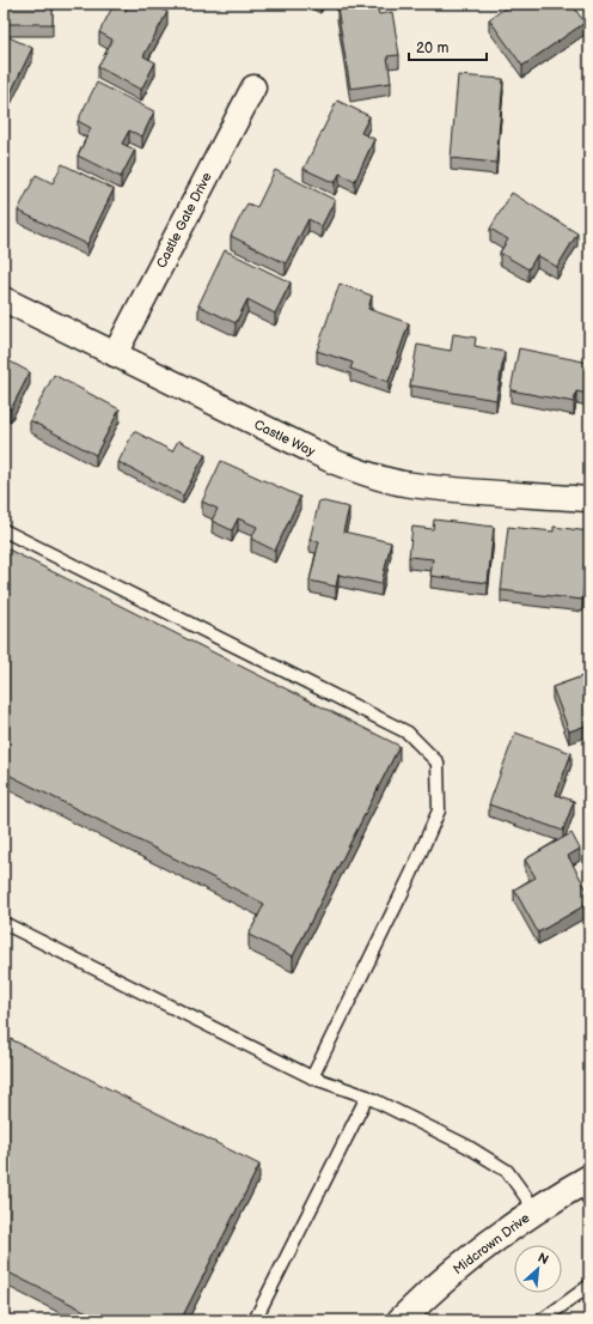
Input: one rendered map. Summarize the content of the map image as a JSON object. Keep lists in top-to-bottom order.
{
  "streets": {
    "street": ["Castle Gate Drive", "Castle Way", "Midcrown Drive"]
  },
  "crossings": [
    ["Castle Gate Drive", "Castle Way"]
  ],
  "scale_bar": "20 m",
  "north": "top right"
}
